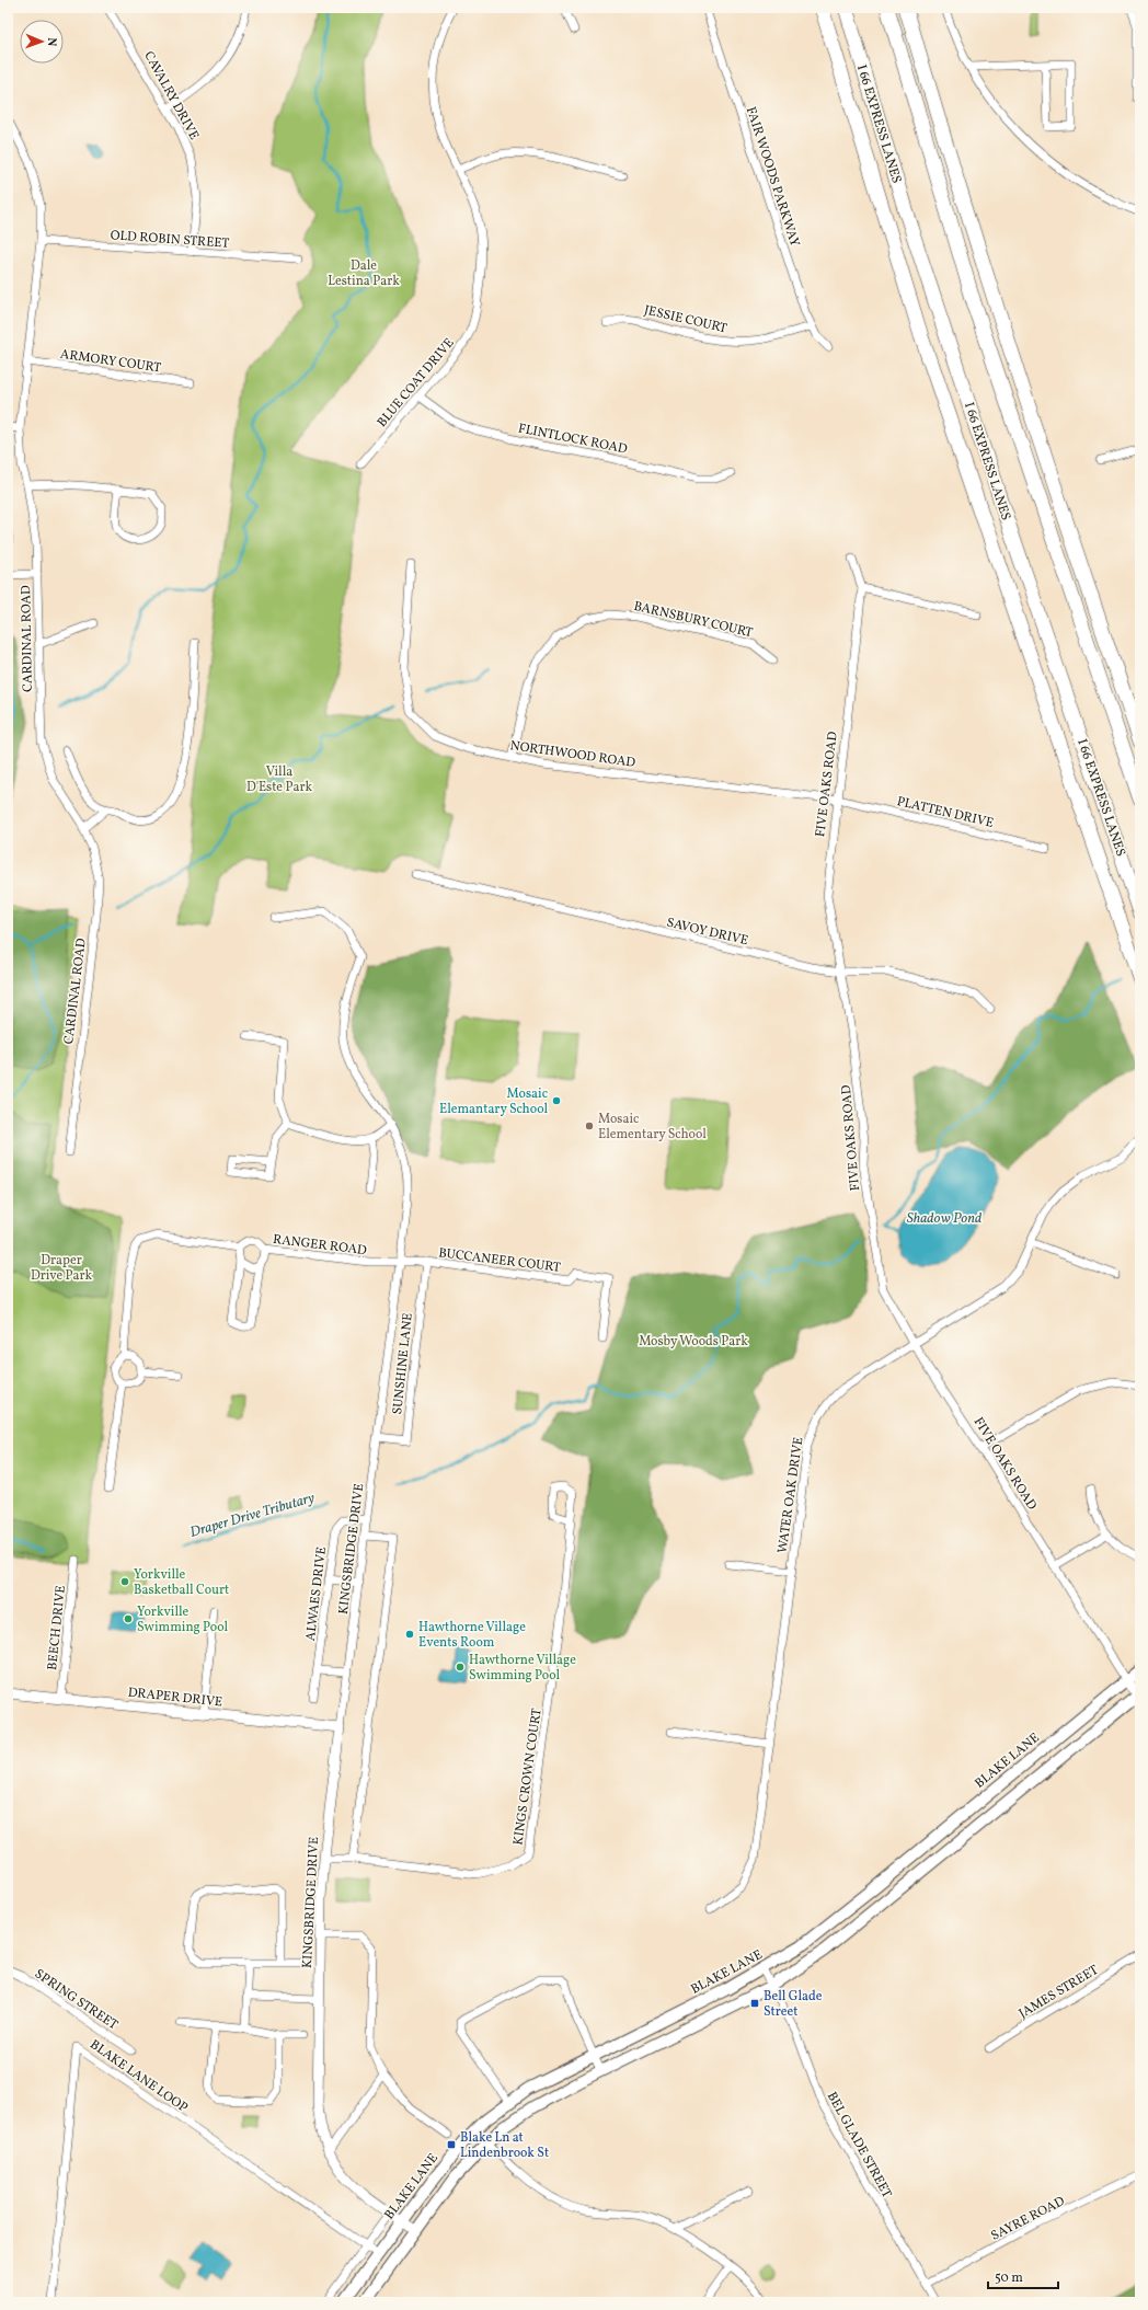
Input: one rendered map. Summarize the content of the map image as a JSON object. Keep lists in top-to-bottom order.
{
  "streets": {
    "highway": ["I 66 EXPRESS LANES"],
    "main road": ["BLAKE LANE"],
    "street": [
      "CAVALRY DRIVE",
      "FAIR WOODS PARKWAY",
      "OLD ROBIN STREET",
      "JESSIE COURT",
      "ARMORY COURT",
      "BLUE COAT DRIVE",
      "FLINTLOCK ROAD",
      "BARNSBURY COURT",
      "CARDINAL ROAD",
      "NORTHWOOD ROAD",
      "FIVE OAKS ROAD",
      "PLATTEN DRIVE",
      "SAVOY DRIVE",
      "RANGER ROAD",
      "BUCCANEER COURT",
      "SUNSHINE LANE",
      "WATER OAK DRIVE",
      "KINGSBRIDGE DRIVE",
      "ALWAES DRIVE",
      "BEECH DRIVE",
      "DRAPER DRIVE",
      "KINGS CROWN COURT",
      "JAMES STREET",
      "SPRING STREET",
      "BLAKE LANE LOOP",
      "BEL GLADE STREET",
      "SAYRE ROAD"
    ]
  },
  "crossings": [
    ["CAVALRY DRIVE", "OLD ROBIN STREET"],
    ["FAIR WOODS PARKWAY", "JESSIE COURT"],
    ["OLD ROBIN STREET", "CARDINAL ROAD"],
    ["ARMORY COURT", "CARDINAL ROAD"],
    ["BLUE COAT DRIVE", "FLINTLOCK ROAD"],
    ["BARNSBURY COURT", "NORTHWOOD ROAD"],
    ["NORTHWOOD ROAD", "FIVE OAKS ROAD"],
    ["NORTHWOOD ROAD", "PLATTEN DRIVE"],
    ["FIVE OAKS ROAD", "PLATTEN DRIVE"],
    ["FIVE OAKS ROAD", "SAVOY DRIVE"],
    ["FIVE OAKS ROAD", "WATER OAK DRIVE"],
    ["FIVE OAKS ROAD", "BLAKE LANE"],
    ["RANGER ROAD", "BUCCANEER COURT"],
    ["RANGER ROAD", "KINGSBRIDGE DRIVE"],
    ["BUCCANEER COURT", "SUNSHINE LANE"],
    ["BUCCANEER COURT", "KINGSBRIDGE DRIVE"],
    ["SUNSHINE LANE", "KINGSBRIDGE DRIVE"],
    ["KINGSBRIDGE DRIVE", "ALWAES DRIVE"],
    ["KINGSBRIDGE DRIVE", "DRAPER DRIVE"],
    ["KINGSBRIDGE DRIVE", "BLAKE LANE"],
    ["KINGSBRIDGE DRIVE", "KINGS CROWN COURT"],
    ["BEECH DRIVE", "DRAPER DRIVE"],
    ["BLAKE LANE", "BLAKE LANE LOOP"],
    ["BLAKE LANE", "BEL GLADE STREET"],
    ["BEL GLADE STREET", "SAYRE ROAD"]
  ],
  "water": ["Shadow Pond", "Draper Drive Tributary"],
  "parks": [
    "Dale Lestina Park",
    "Villa D'Este Park",
    "Draper Drive Park",
    "Mosby Woods Park"
  ],
  "places": {
    "other": [
      "Mosaic Elemantary School",
      "Mosaic Elementary School",
      "Yorkville Basketball Court",
      "Yorkville Swimming Pool",
      "Hawthorne Village Events Room",
      "Hawthorne Village Swimming Pool"
    ],
    "transit": ["Bell Glade Street", "Blake Ln at Lindenbrook St"]
  },
  "scale_bar": "50 m",
  "north": "right"
}
